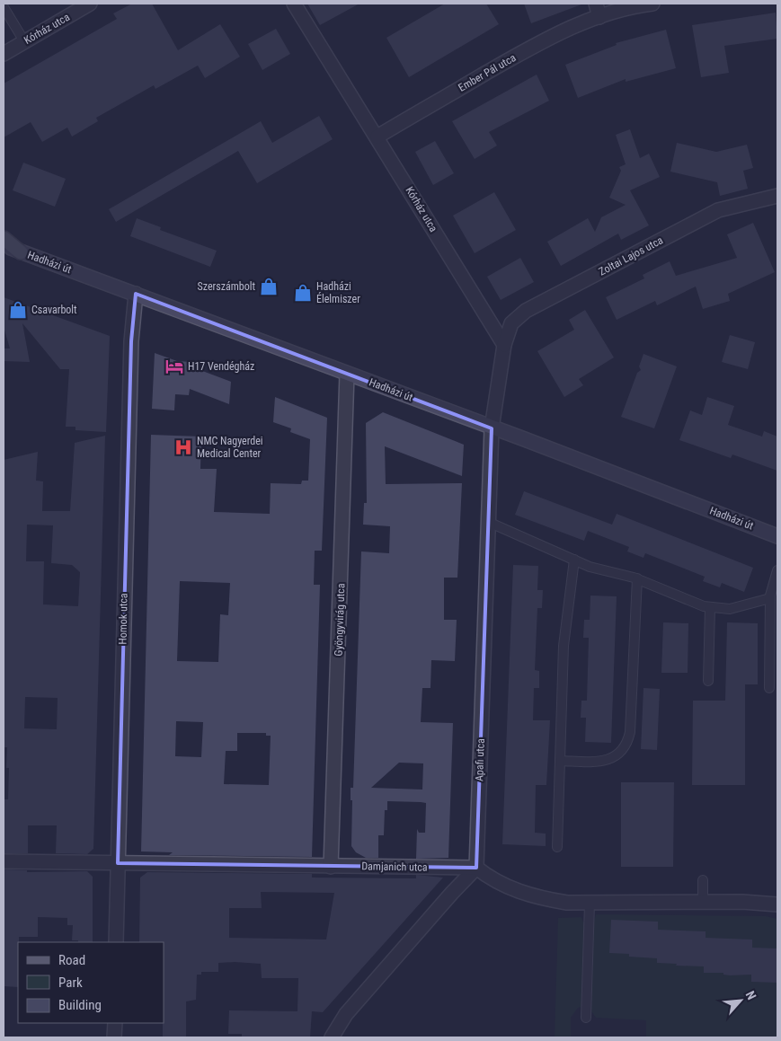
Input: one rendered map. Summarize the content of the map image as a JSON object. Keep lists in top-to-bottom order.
{
  "streets": {
    "street": [
      "Kórház utca",
      "Ember Pál utca",
      "Zoltai Lajos utca",
      "Hadházi út",
      "Homok utca",
      "Gyöngyvirág utca",
      "Apafi utca",
      "Damjanich utca"
    ]
  },
  "crossings": [
    ["Kórház utca", "Ember Pál utca"],
    ["Kórház utca", "Zoltai Lajos utca"],
    ["Hadházi út", "Homok utca"],
    ["Hadházi út", "Gyöngyvirág utca"],
    ["Hadházi út", "Apafi utca"],
    ["Homok utca", "Damjanich utca"],
    ["Gyöngyvirág utca", "Damjanich utca"],
    ["Apafi utca", "Damjanich utca"]
  ],
  "places": {
    "shop": ["Szerszámbolt", "Hadházi Élelmiszer", "Csavarbolt"],
    "hotel": ["H17 Vendégház"],
    "hospital": ["NMC Nagyerdei Medical Center"]
  },
  "legend": ["Road", "Park", "Building"],
  "north": "top right"
}
